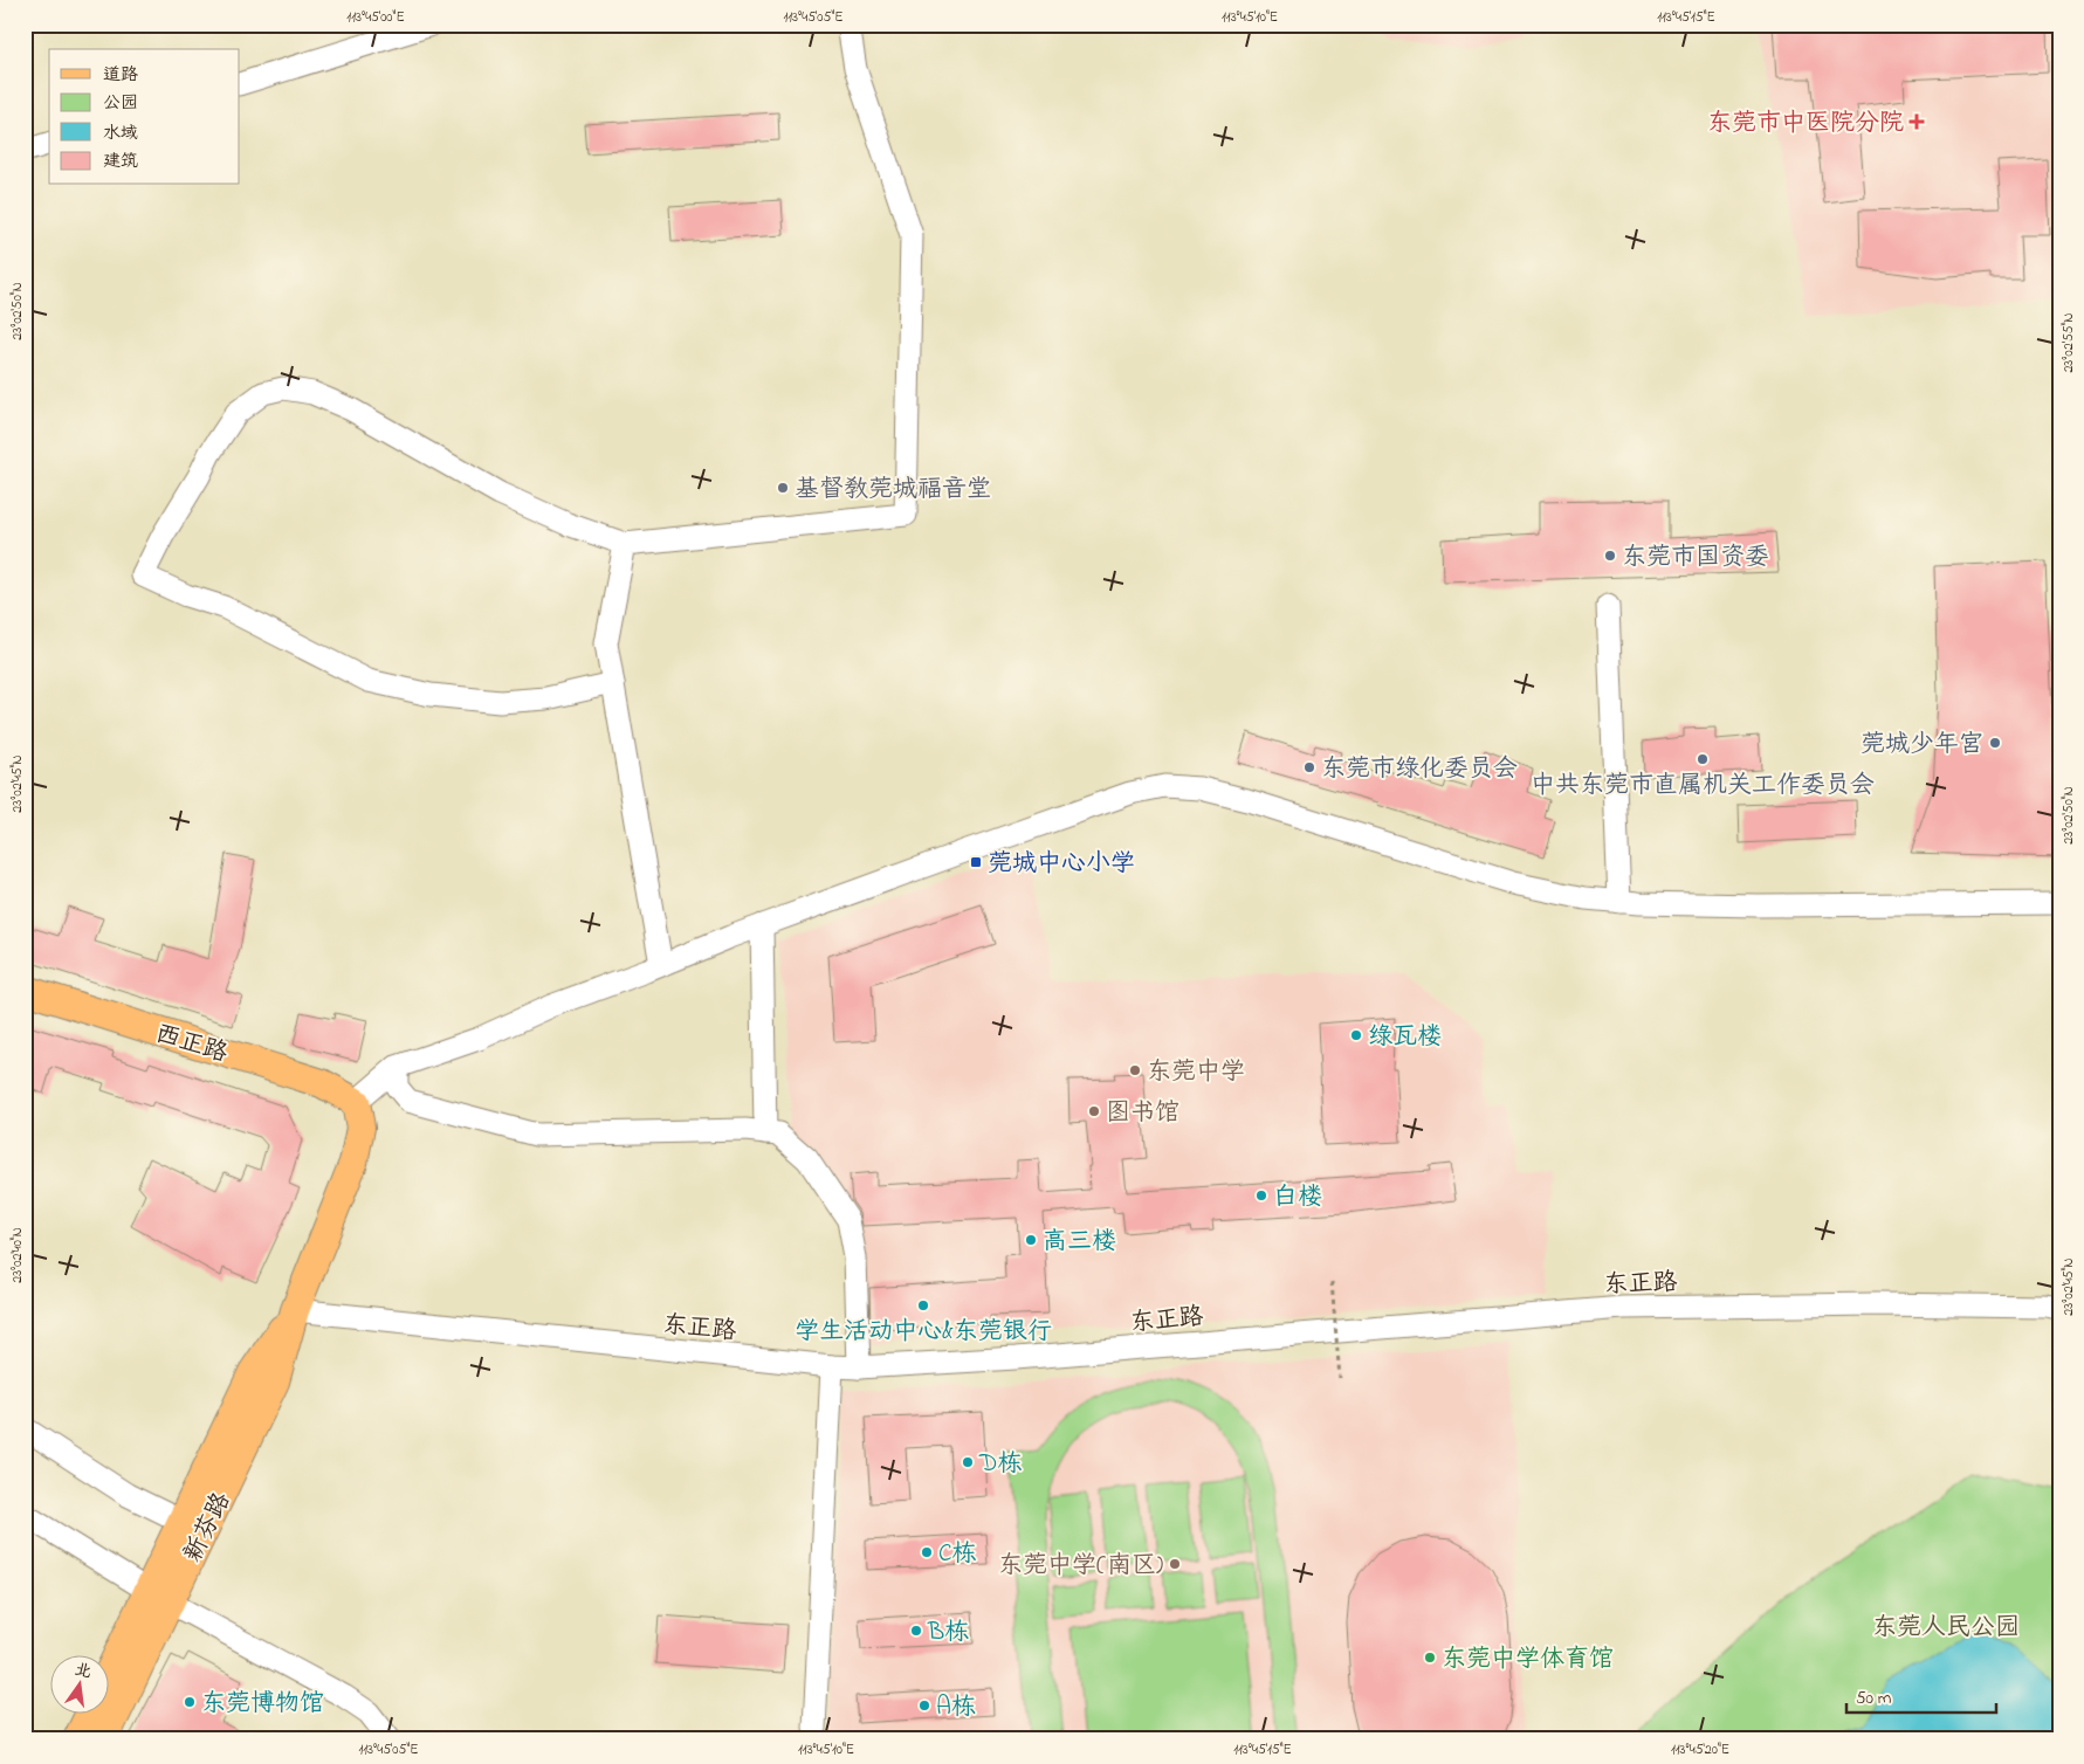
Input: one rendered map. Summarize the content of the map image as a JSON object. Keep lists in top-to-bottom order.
{
  "streets": {
    "main road": ["西正路", "新芬路"],
    "street": ["东正路"]
  },
  "crossings": [
    ["西正路", "新芬路"],
    ["东正路", "新芬路"]
  ],
  "parks": ["东莞人民公园"],
  "places": {
    "health": ["东莞市中医院分院"],
    "other": [
      "基督教莞城福音堂",
      "东莞市国资委",
      "莞城少年宫",
      "中共东莞市直属机关工作委员会",
      "东莞市绿化委员会",
      "绿瓦楼",
      "东莞中学",
      "图书馆",
      "白楼",
      "高三楼",
      "学生活动中心&东莞银行",
      "D栋",
      "C栋",
      "东莞中学(南区)",
      "B栋",
      "东莞中学体育馆",
      "东莞博物馆",
      "A栋"
    ],
    "transit": ["莞城中心小学"]
  },
  "legend": [
    "道路",
    "公园",
    "水域",
    "建筑"
  ],
  "scale_bar": "50 m",
  "north": "top",
  "coordinates": [
    "113°45'00\"E",
    "113°45'05\"E",
    "113°45'10\"E",
    "113°45'15\"E",
    "23°02'50\"N",
    "23°02'55\"N",
    "23°02'45\"N",
    "23°02'40\"N",
    "113°45'20\"E"
  ]
}
